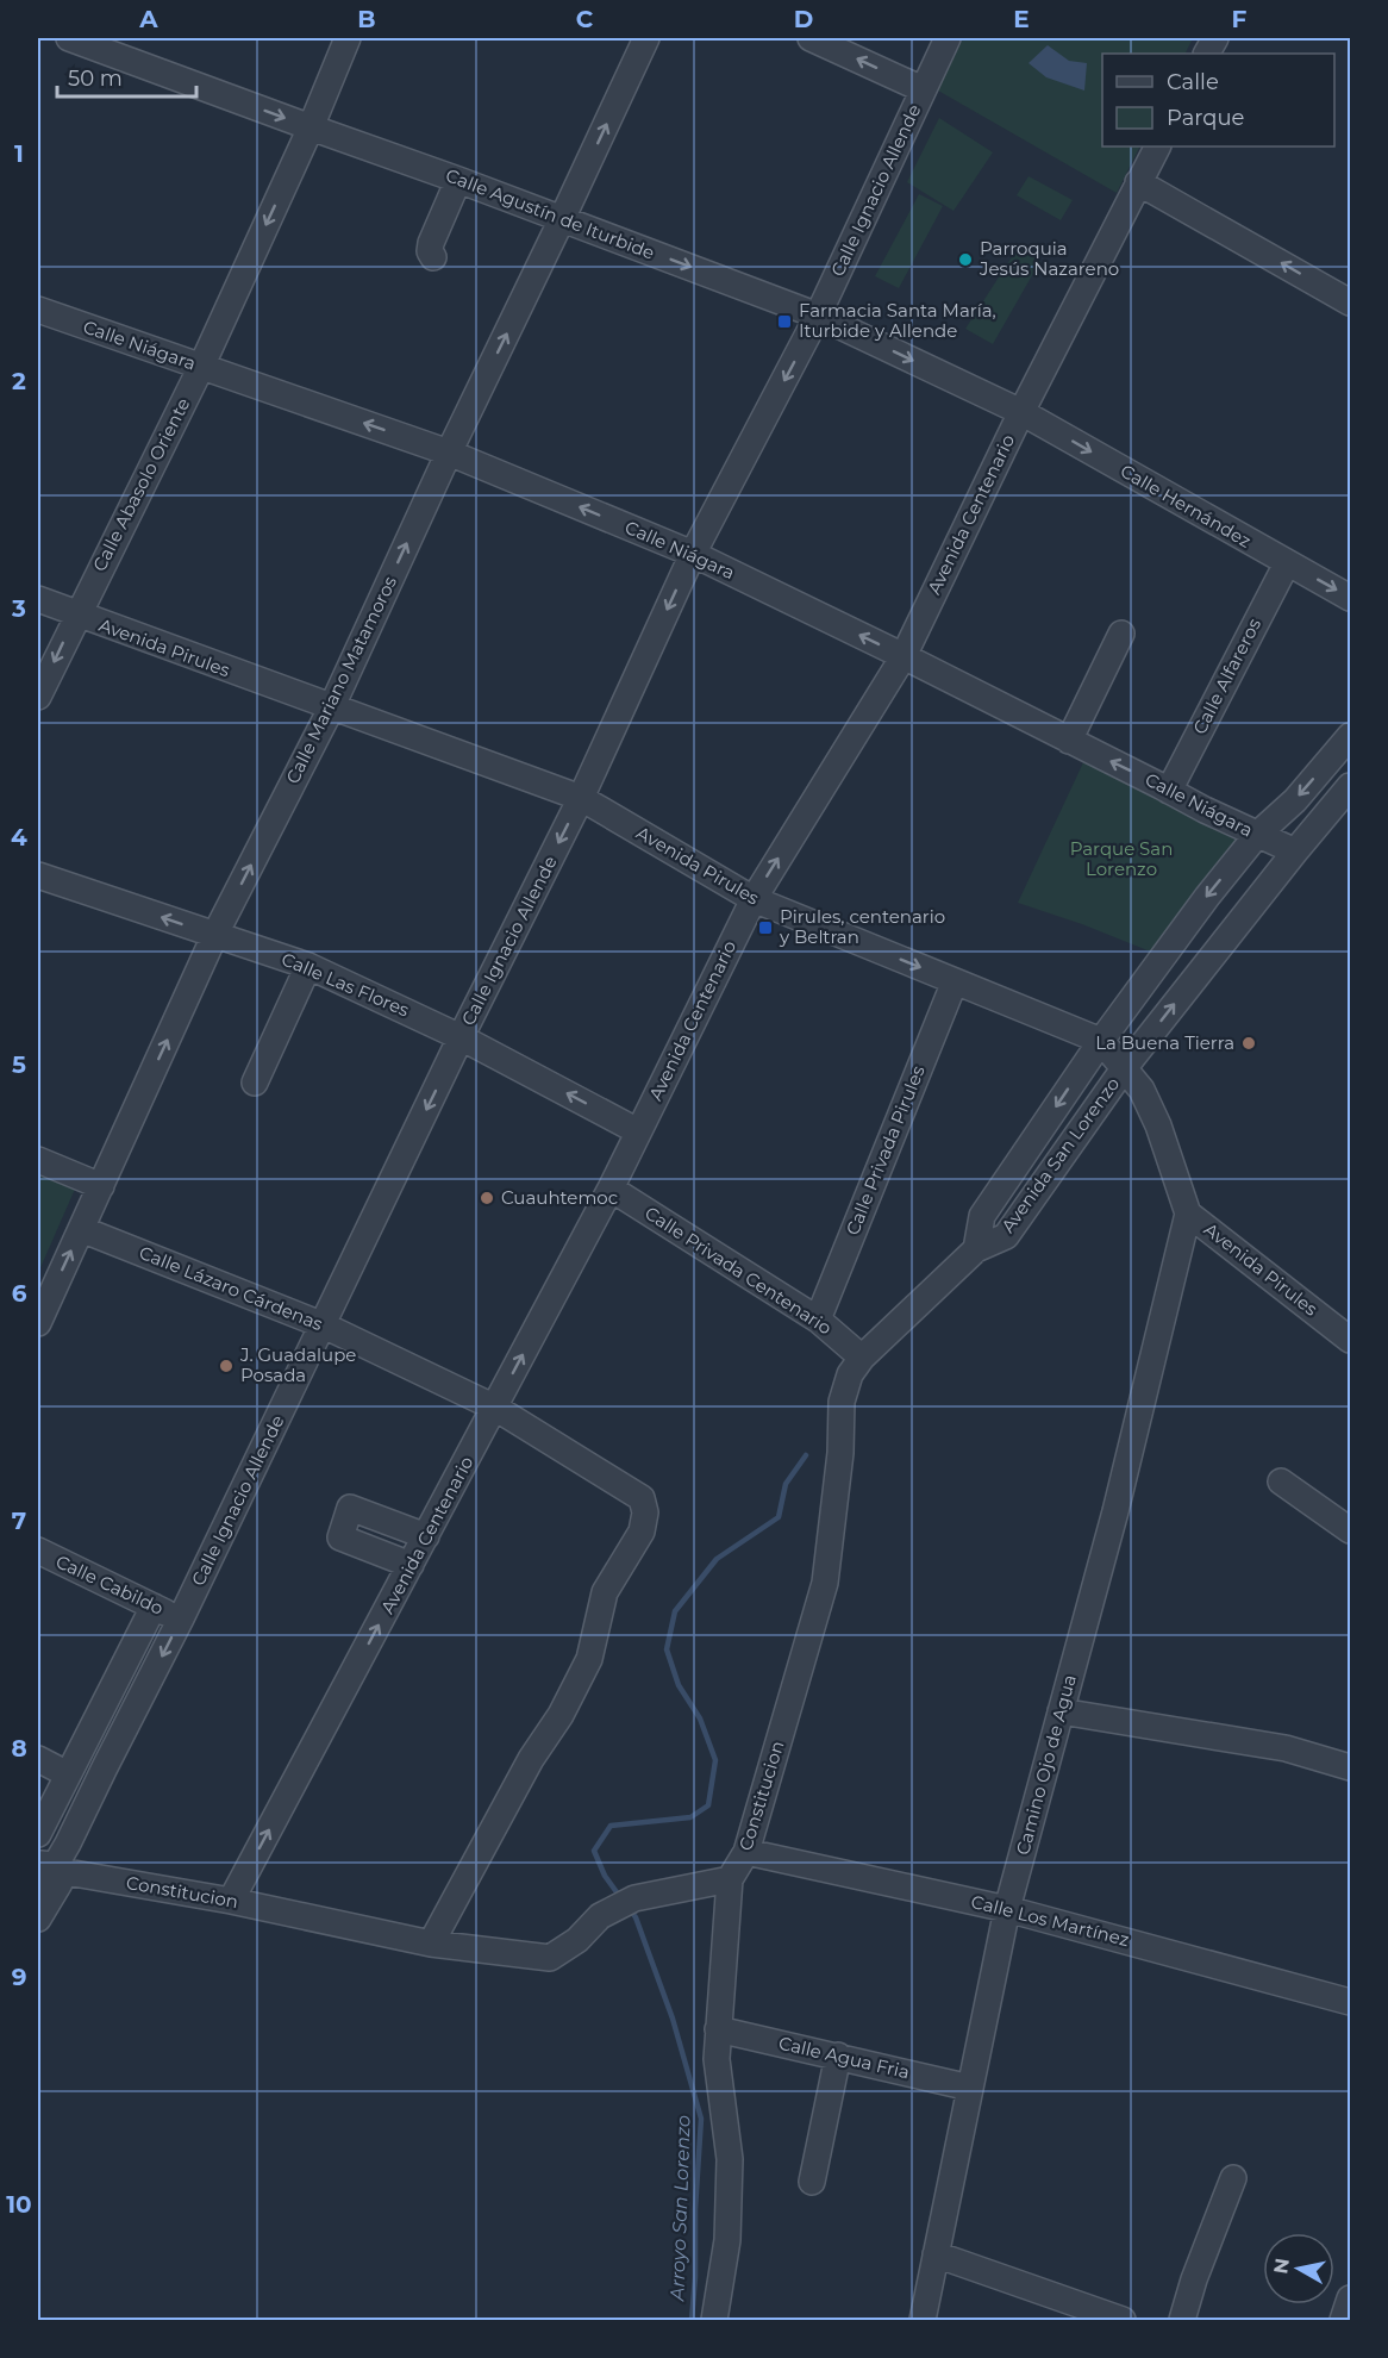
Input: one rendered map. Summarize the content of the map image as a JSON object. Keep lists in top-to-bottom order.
{
  "streets": {
    "street": [
      "Calle Ignacio Allende",
      "Calle Agustín de Iturbide",
      "Calle Niágara",
      "Calle Abasolo Oriente",
      "Calle Hernández",
      "Avenida Centenario",
      "Avenida Pirules",
      "Calle Alfareros",
      "Calle Mariano Matamoros",
      "Calle Las Flores",
      "Calle Privada Pirules",
      "Avenida San Lorenzo",
      "Calle Privada Centenario",
      "Calle Lázaro Cárdenas",
      "Calle Cabildo",
      "Camino Ojo de Agua",
      "Constitucion",
      "Calle Los Martínez",
      "Calle Agua Fria"
    ]
  },
  "crossings": [
    ["Calle Ignacio Allende", "Calle Agustín de Iturbide"],
    ["Calle Ignacio Allende", "Calle Niágara"],
    ["Calle Ignacio Allende", "Avenida Pirules"],
    ["Calle Ignacio Allende", "Calle Las Flores"],
    ["Calle Ignacio Allende", "Calle Lázaro Cárdenas"],
    ["Calle Ignacio Allende", "Calle Cabildo"],
    ["Calle Ignacio Allende", "Constitucion"],
    ["Calle Agustín de Iturbide", "Calle Abasolo Oriente"],
    ["Calle Agustín de Iturbide", "Calle Hernández"],
    ["Calle Agustín de Iturbide", "Avenida Centenario"],
    ["Calle Agustín de Iturbide", "Calle Mariano Matamoros"],
    ["Calle Niágara", "Calle Abasolo Oriente"],
    ["Calle Niágara", "Avenida Centenario"],
    ["Calle Niágara", "Calle Alfareros"],
    ["Calle Niágara", "Calle Mariano Matamoros"],
    ["Calle Niágara", "Avenida San Lorenzo"],
    ["Calle Abasolo Oriente", "Avenida Pirules"],
    ["Calle Hernández", "Avenida Centenario"],
    ["Calle Hernández", "Calle Alfareros"],
    ["Avenida Centenario", "Avenida Pirules"],
    ["Avenida Centenario", "Calle Las Flores"],
    ["Avenida Centenario", "Calle Privada Centenario"],
    ["Avenida Centenario", "Calle Lázaro Cárdenas"],
    ["Avenida Centenario", "Constitucion"],
    ["Avenida Pirules", "Calle Mariano Matamoros"],
    ["Avenida Pirules", "Calle Privada Pirules"],
    ["Avenida Pirules", "Avenida San Lorenzo"],
    ["Avenida Pirules", "Camino Ojo de Agua"],
    ["Calle Mariano Matamoros", "Calle Las Flores"],
    ["Calle Mariano Matamoros", "Calle Lázaro Cárdenas"],
    ["Calle Privada Pirules", "Calle Privada Centenario"],
    ["Avenida San Lorenzo", "Constitucion"],
    ["Calle Privada Centenario", "Constitucion"],
    ["Calle Lázaro Cárdenas", "Constitucion"],
    ["Camino Ojo de Agua", "Calle Los Martínez"],
    ["Camino Ojo de Agua", "Calle Agua Fria"],
    ["Constitucion", "Calle Los Martínez"]
  ],
  "one_way": [
    "Calle Ignacio Allende",
    "Calle Agustín de Iturbide",
    "Calle Niágara",
    "Calle Abasolo Oriente",
    "Calle Hernández",
    "Avenida Centenario",
    "Calle Mariano Matamoros",
    "Calle Las Flores"
  ],
  "water": ["Arroyo San Lorenzo"],
  "parks": ["Parque San Lorenzo"],
  "places": {
    "other": [
      "Parroquia Jesús Nazareno",
      "La Buena Tierra",
      "Cuauhtemoc",
      "J. Guadalupe Posada"
    ],
    "transit": ["Farmacia Santa María, Iturbide y Allende", "Pirules, centenario y Beltran"]
  },
  "legend": ["Calle", "Parque"],
  "scale_bar": "50 m",
  "north": "left",
  "grid": {
    "columns": [
      "A",
      "B",
      "C",
      "D",
      "E",
      "F"
    ],
    "rows": [
      "1",
      "2",
      "3",
      "4",
      "5",
      "6",
      "7",
      "8",
      "9",
      "10"
    ]
  }
}
